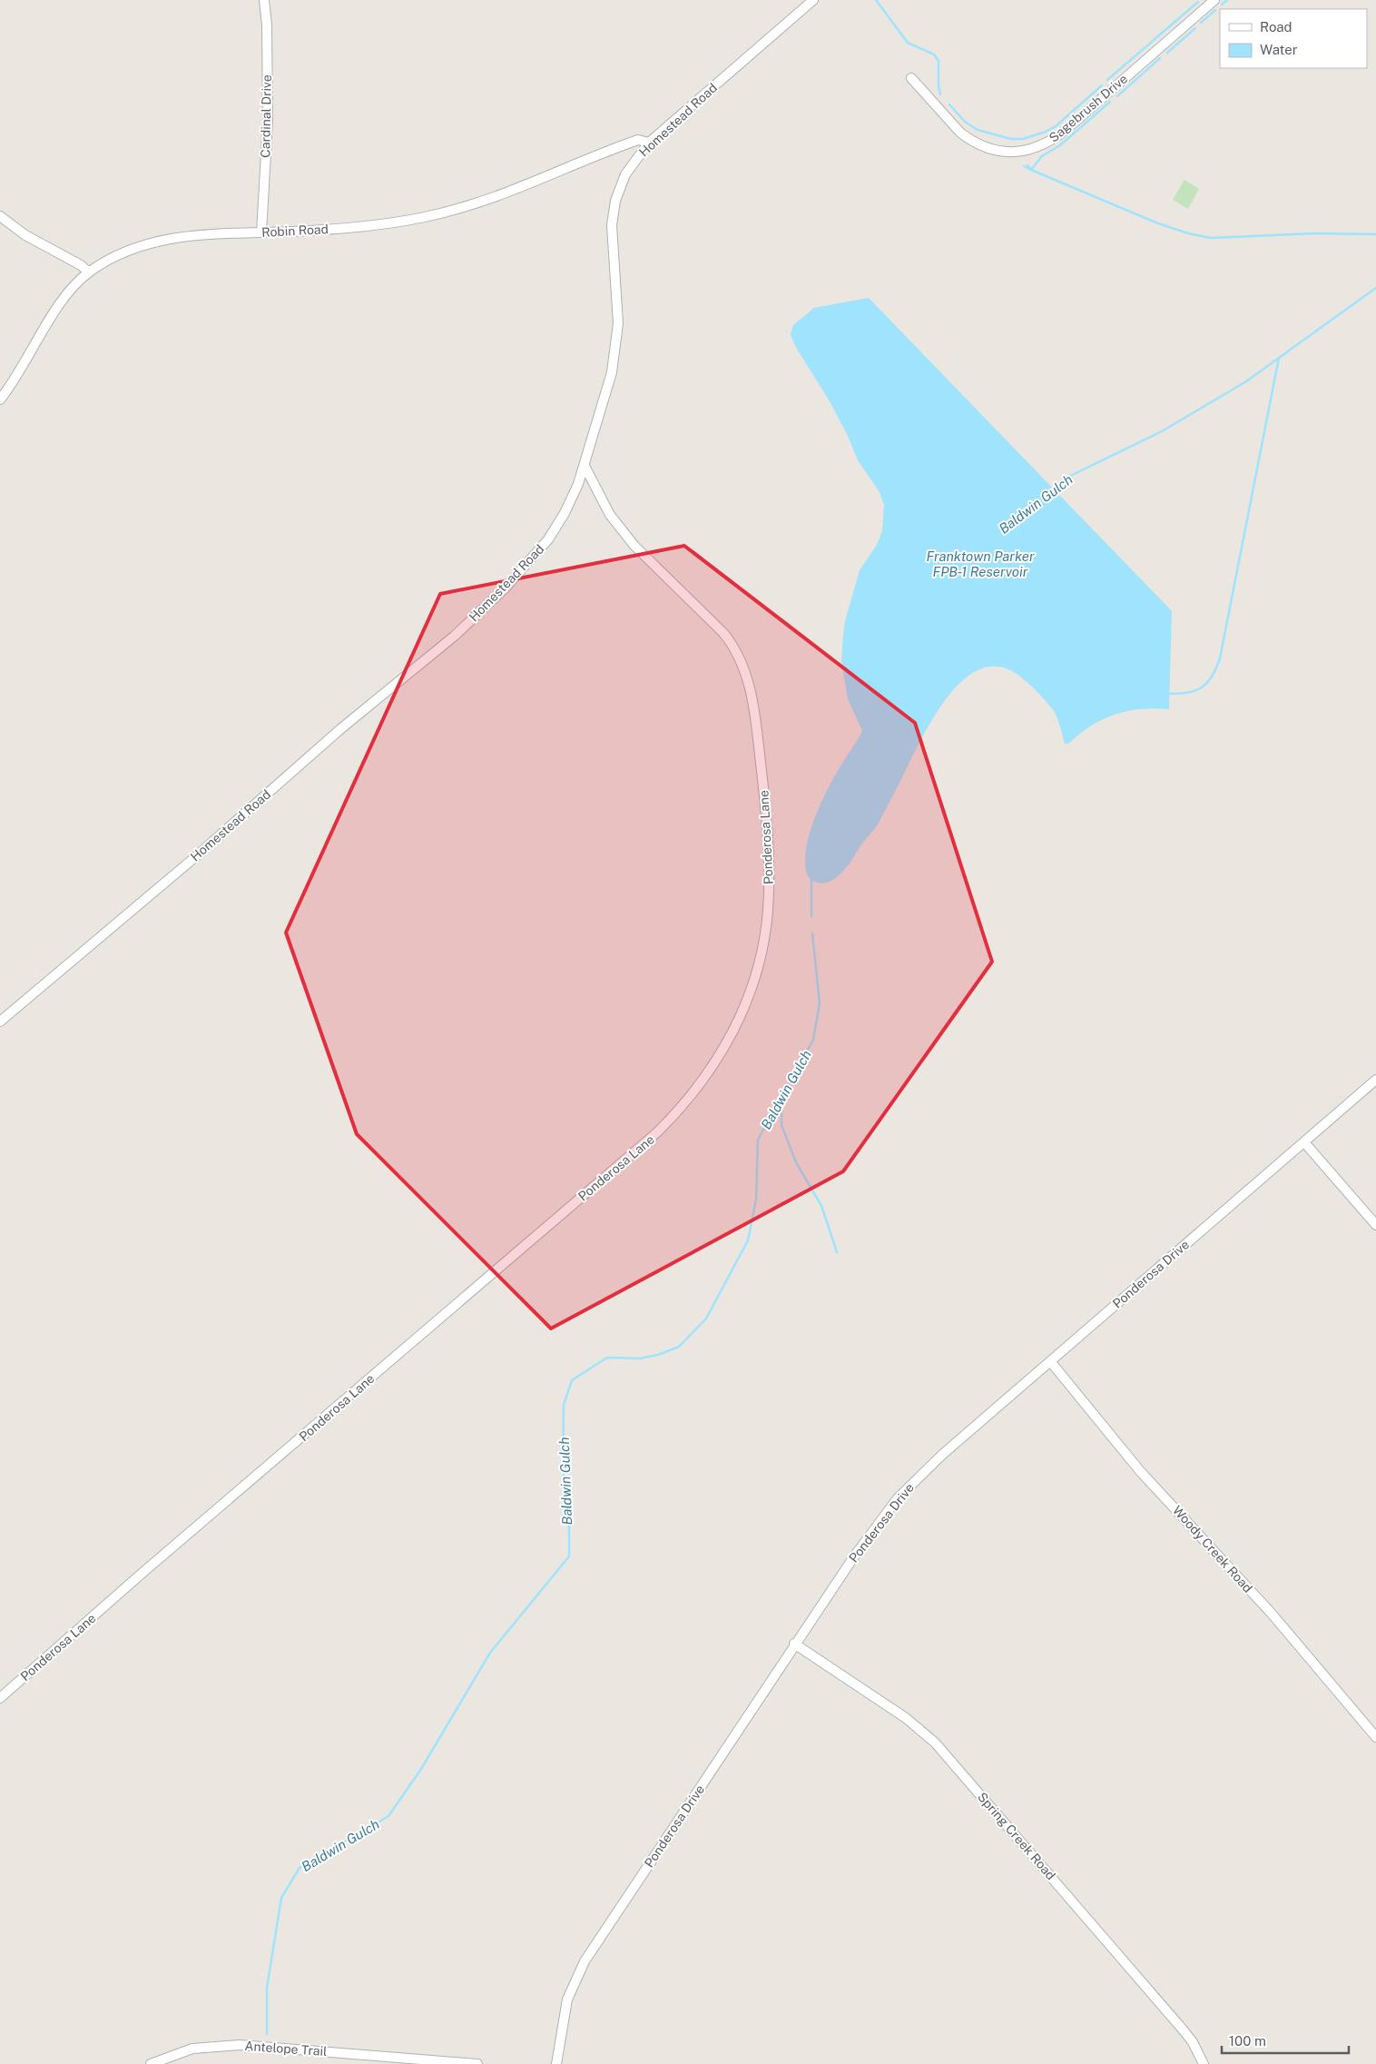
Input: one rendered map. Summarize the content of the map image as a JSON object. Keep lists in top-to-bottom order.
{
  "streets": {
    "street": [
      "Sagebrush Drive",
      "Cardinal Drive",
      "Homestead Road",
      "Robin Road",
      "Ponderosa Lane",
      "Ponderosa Drive",
      "Woody Creek Road",
      "Spring Creek Road",
      "Antelope Trail"
    ]
  },
  "crossings": [
    ["Cardinal Drive", "Robin Road"],
    ["Homestead Road", "Robin Road"],
    ["Homestead Road", "Ponderosa Lane"],
    ["Ponderosa Drive", "Woody Creek Road"],
    ["Ponderosa Drive", "Spring Creek Road"]
  ],
  "water": ["Baldwin Gulch", "Franktown Parker FPB-1 Reservoir"],
  "legend": ["Road", "Water"],
  "scale_bar": "100 m"
}
